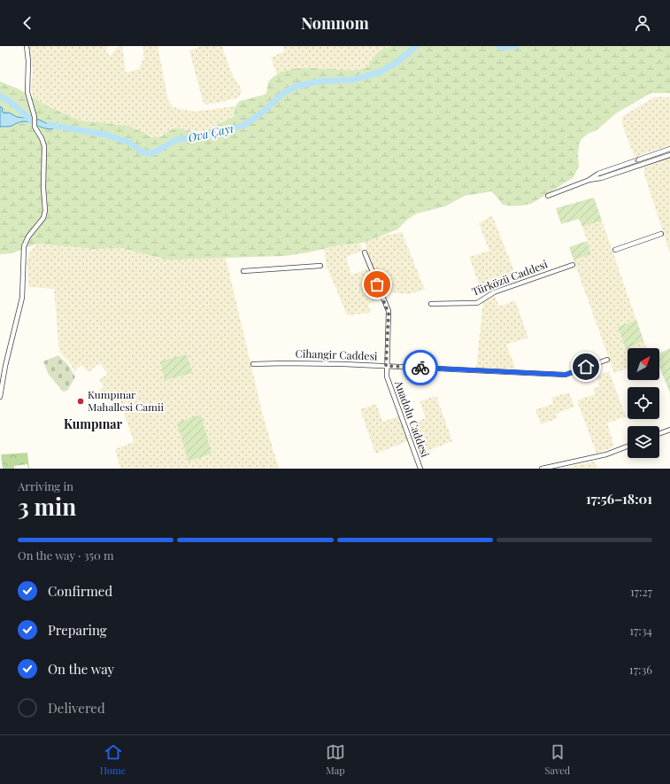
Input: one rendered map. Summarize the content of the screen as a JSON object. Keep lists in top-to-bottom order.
{
  "streets": {
    "street": ["Türközü Caddesi", "Cihangir Caddesi", "Anadolu Caddesi"]
  },
  "crossings": [
    ["Cihangir Caddesi", "Anadolu Caddesi"]
  ],
  "districts": ["Kumpınar"],
  "water": ["Ova Çayı"],
  "places": ["Kumpınar Mahallesi Camii"],
  "north": "top right",
  "page": {
    "header": "Nomnom",
    "heading": ["3 min", "Arriving in", "17:56–18:01"],
    "bar": "On the way · 350 m",
    "list": [
      ["Confirmed", "17:27"],
      ["Preparing", "17:34"],
      ["On the way", "17:36"],
      "Delivered"
    ],
    "tabs": ["Home", "Map", "Saved"]
  }
}
